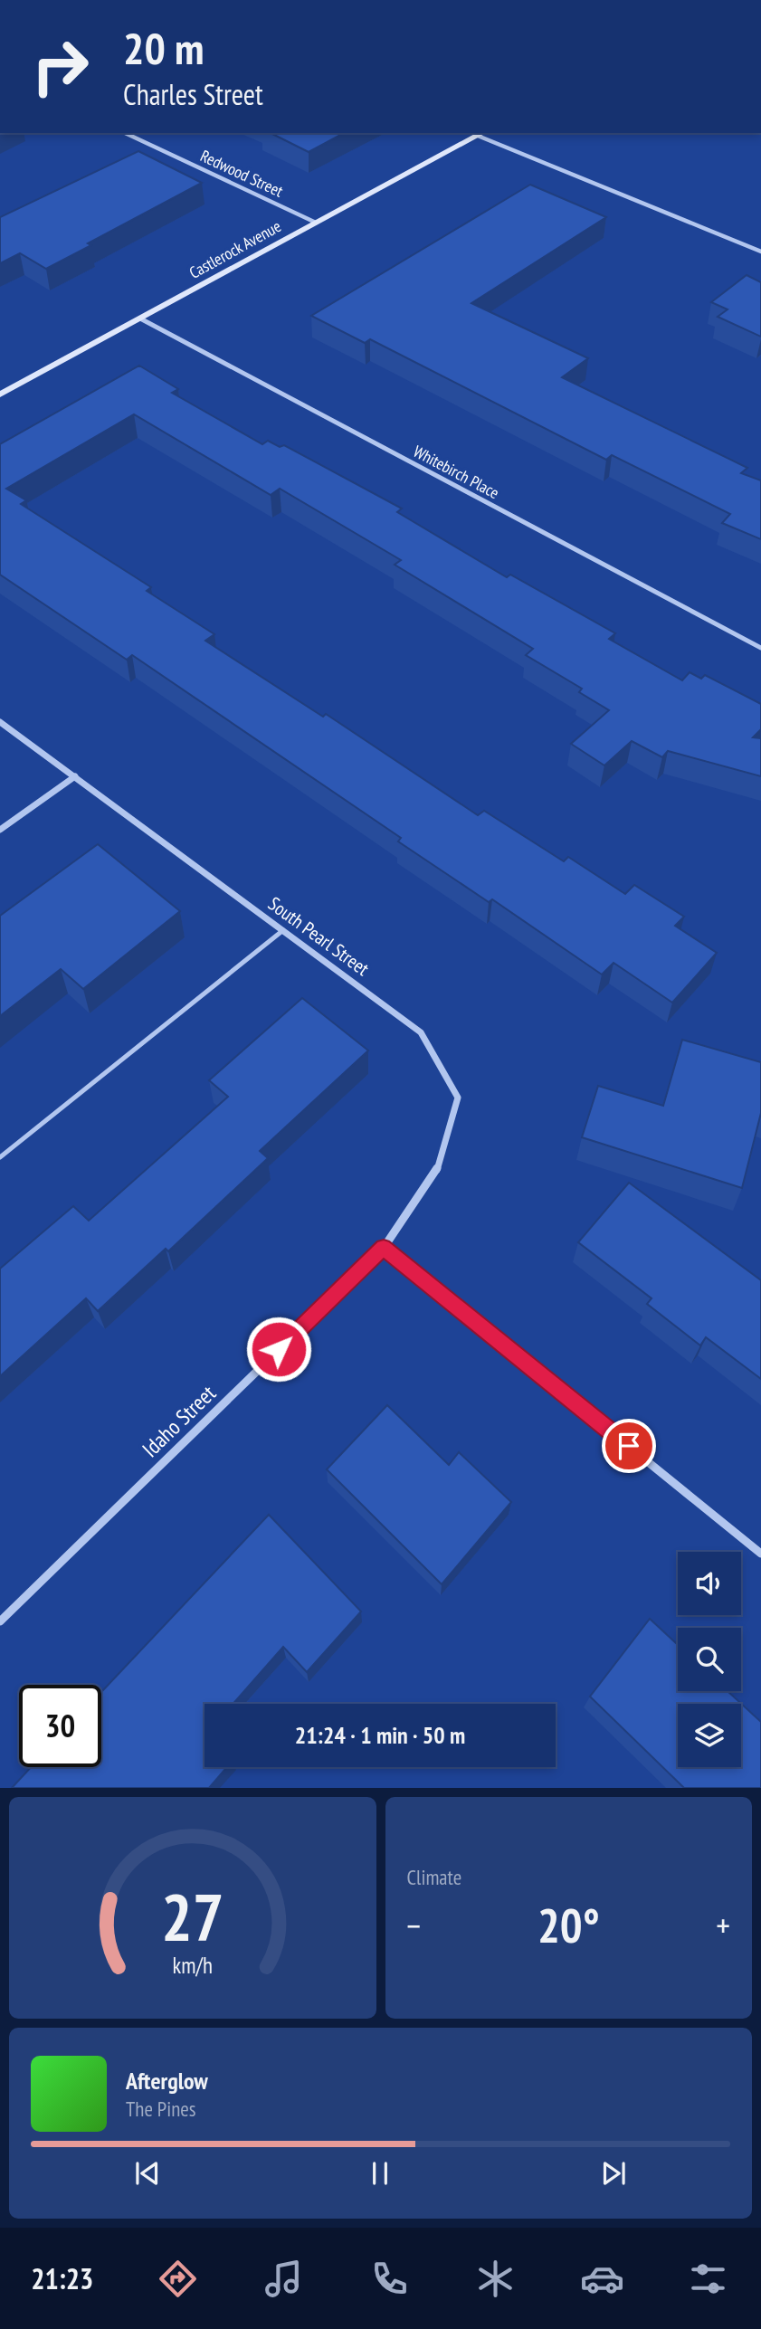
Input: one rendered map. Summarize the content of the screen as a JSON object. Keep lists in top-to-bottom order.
{
  "streets": {
    "street": [
      "Redwood Street",
      "Castlerock Avenue",
      "Whitebirch Place",
      "South Pearl Street",
      "Idaho Street"
    ]
  },
  "crossings": [
    ["Redwood Street", "Castlerock Avenue"],
    ["Castlerock Avenue", "Whitebirch Place"],
    ["South Pearl Street", "Idaho Street"]
  ],
  "page": {
    "turn": ["20 m", "Charles Street"],
    "limit": "30",
    "trip": "21:24 · 1 min · 50 m",
    "tile": "Climate",
    "heat": ["−", "20°", "+"],
    "song": ["Afterglow", "The Pines"],
    "tabs": "21:23",
    "gauge": ["27", "km/h"]
  }
}
